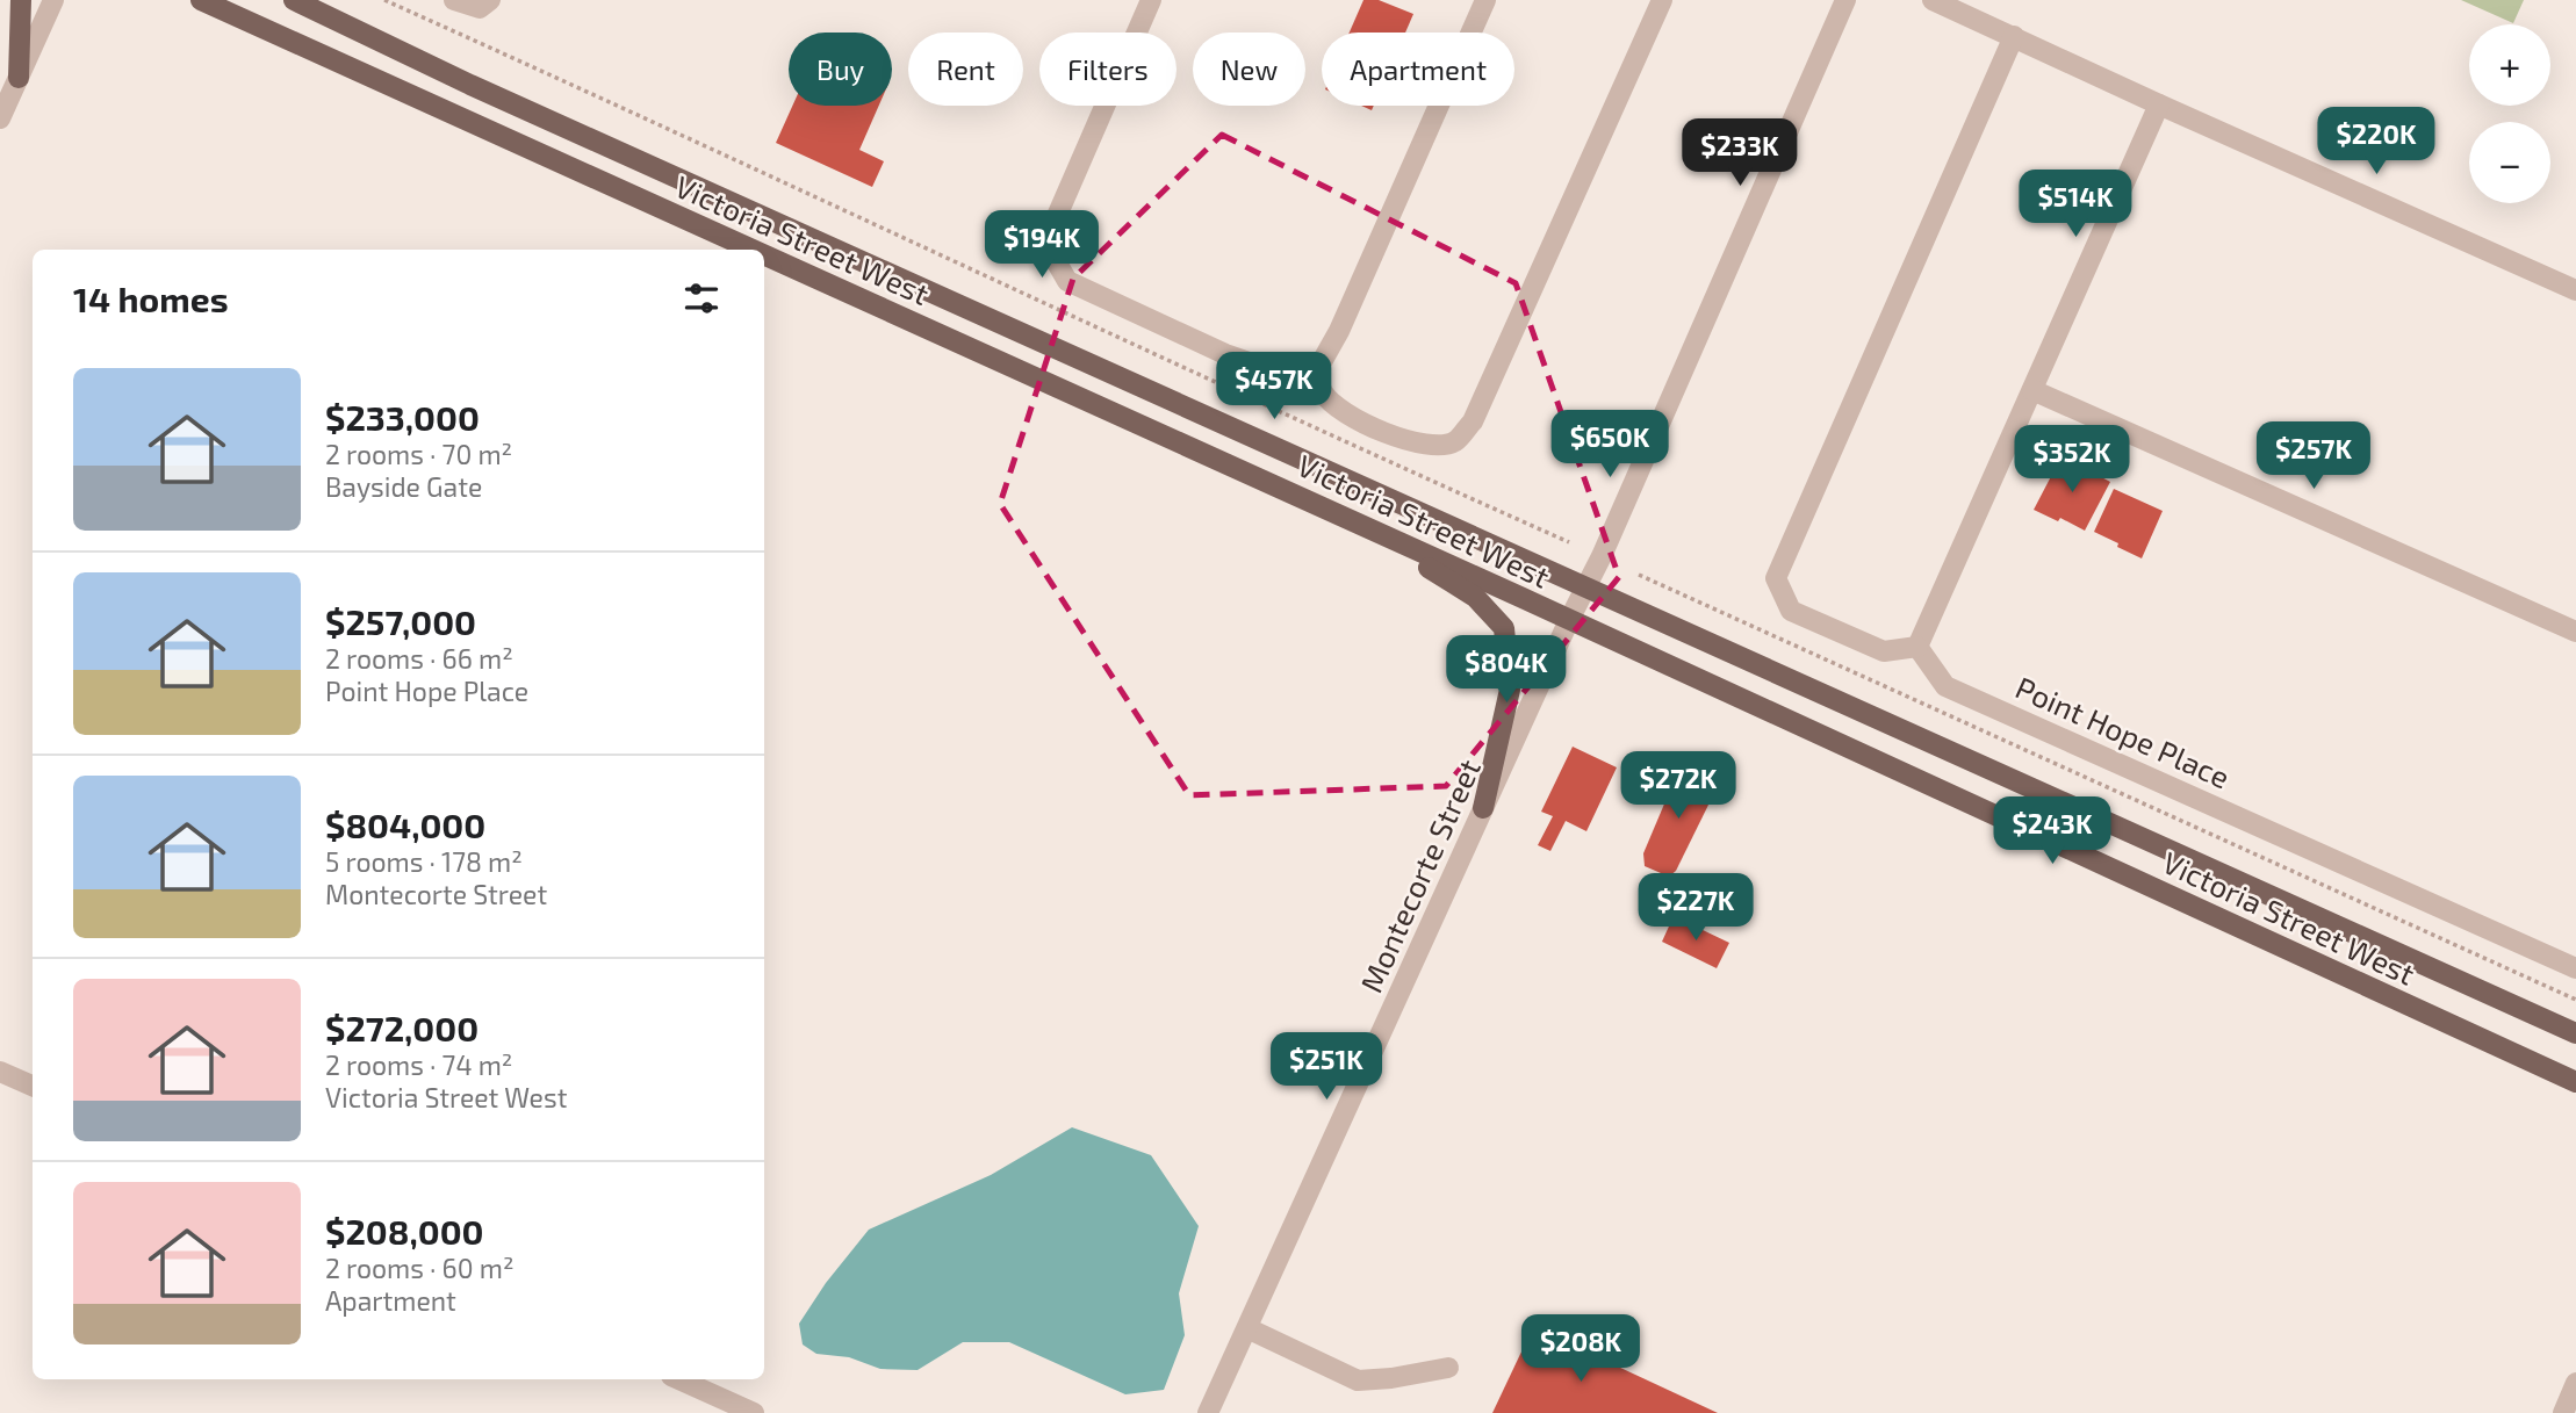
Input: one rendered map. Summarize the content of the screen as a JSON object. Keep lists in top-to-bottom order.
{
  "streets": {
    "main road": ["Victoria Street West"],
    "street": ["Point Hope Place", "Montecorte Street"]
  },
  "crossings": [
    ["Victoria Street West", "Montecorte Street"]
  ],
  "page": {
    "map_buttons": ["+", "−"],
    "chip": [
      "Buy",
      "Rent",
      "Filters",
      "New",
      "Apartment"
    ],
    "price": [
      "$220K",
      "$233K",
      "$514K",
      "$194K",
      "$457K",
      "$650K",
      "$257K",
      "$352K",
      "$804K",
      "$272K",
      "$243K",
      "$227K",
      "$251K",
      "$208K"
    ],
    "heading": "14 homes",
    "list": [
      {
        "name": "$233,000",
        "note": "2 rooms · 70 m² · Bayside Gate"
      },
      {
        "name": "$257,000",
        "note": "2 rooms · 66 m² · Point Hope Place"
      },
      {
        "name": "$804,000",
        "note": "5 rooms · 178 m² · Montecorte Street"
      },
      {
        "name": "$272,000",
        "note": "2 rooms · 74 m² · Victoria Street West"
      },
      {
        "name": "$208,000",
        "note": "2 rooms · 60 m² · Apartment"
      }
    ]
  }
}
